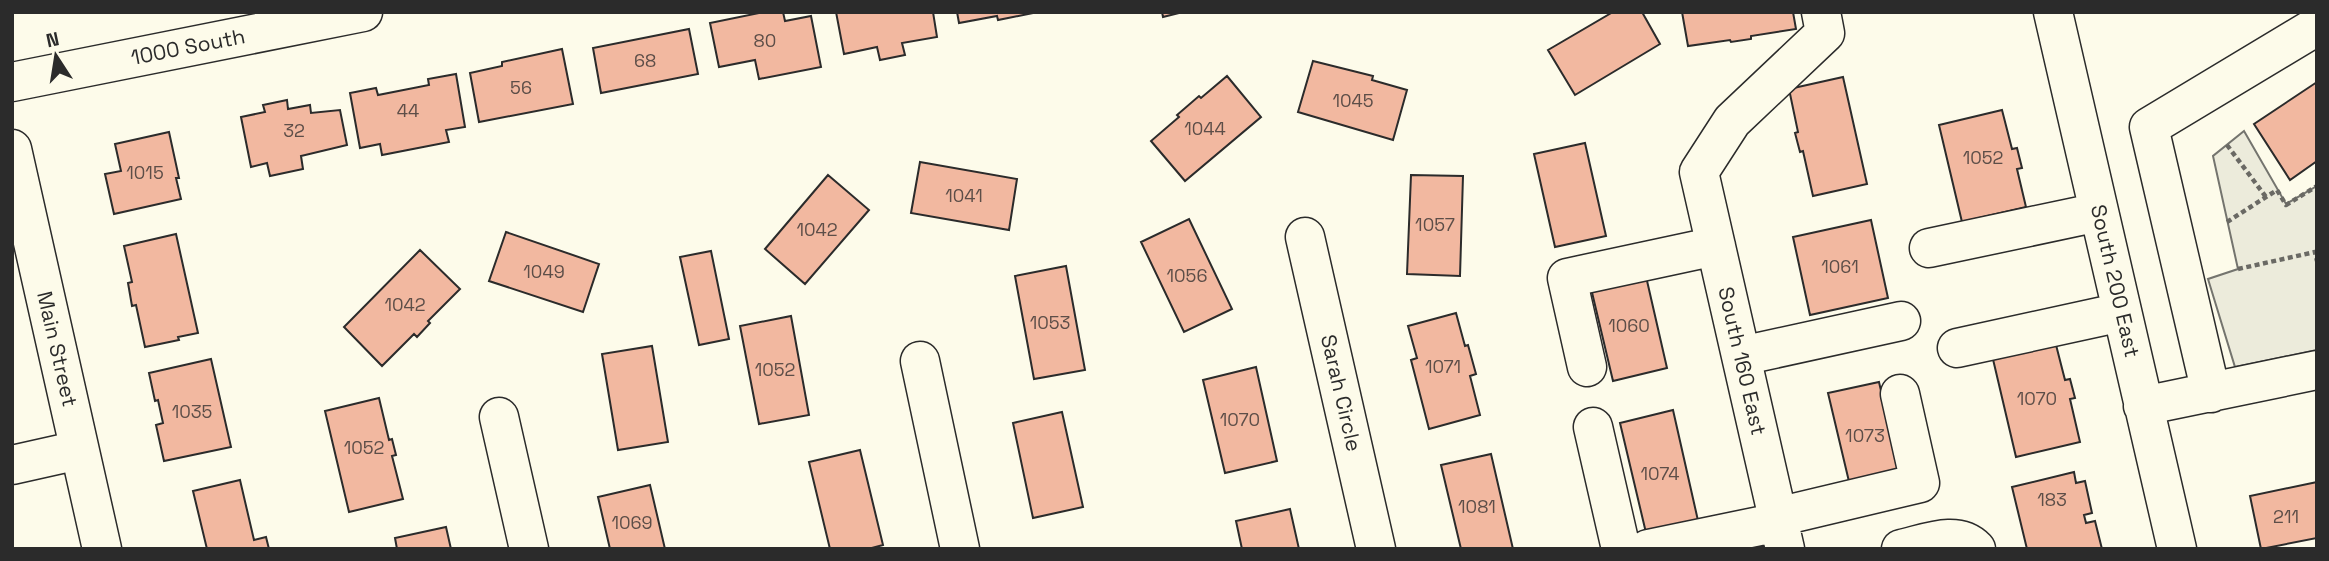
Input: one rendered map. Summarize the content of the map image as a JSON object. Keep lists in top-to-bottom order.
{
  "streets": {
    "street": [
      "1000 South",
      "South 200 East",
      "Main Street",
      "South 160 East",
      "Sarah Circle"
    ]
  },
  "house_numbers": [
    "80",
    "68",
    "56",
    "1045",
    "44",
    "1044",
    "32",
    "1052",
    "1015",
    "1041",
    "1057",
    "1042",
    "1061",
    "1049",
    "1056",
    "1042",
    "1053",
    "1060",
    "1071",
    "1052",
    "1070",
    "1035",
    "1070",
    "1073",
    "1052",
    "1074",
    "183",
    "1081",
    "211",
    "1069"
  ],
  "north": "top"
}
